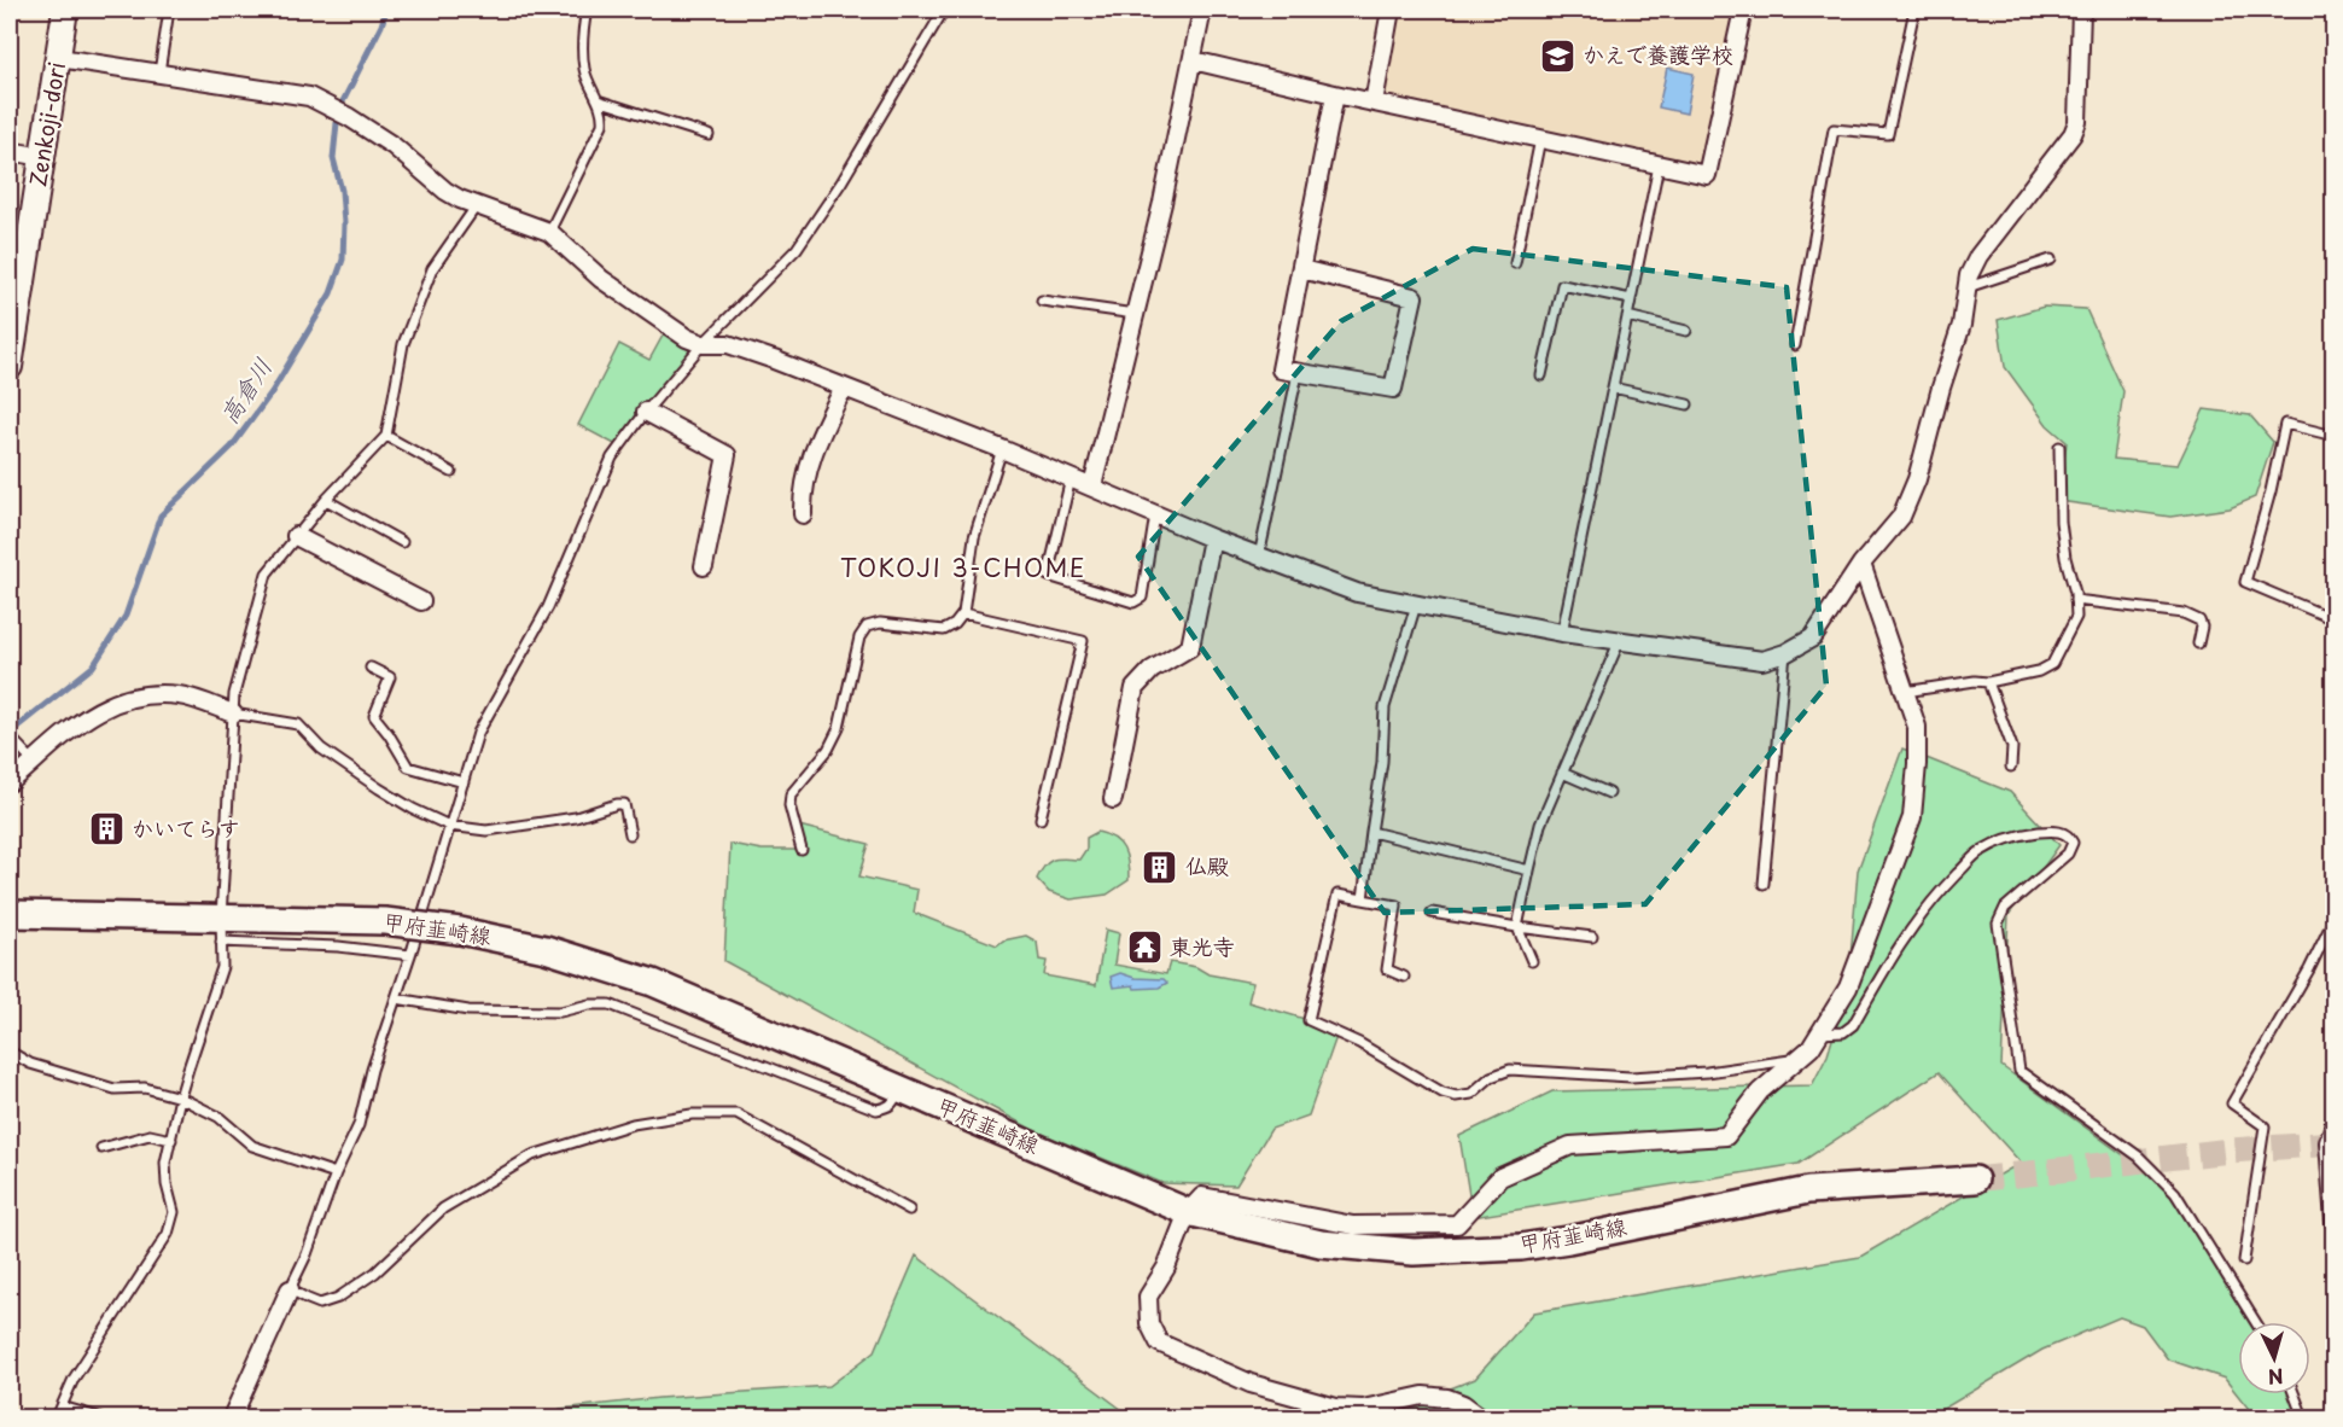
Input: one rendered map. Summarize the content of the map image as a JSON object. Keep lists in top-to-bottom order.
{
  "streets": {
    "main road": ["Zenkoji-dori", "甲府韮崎線"]
  },
  "districts": ["TOKOJI 3-CHOME"],
  "water": ["高倉川"],
  "places": {
    "school or university": ["かえで養護学校"],
    "building": ["かいてらす", "仏殿"],
    "temple": ["東光寺"]
  },
  "north": "bottom"
}
